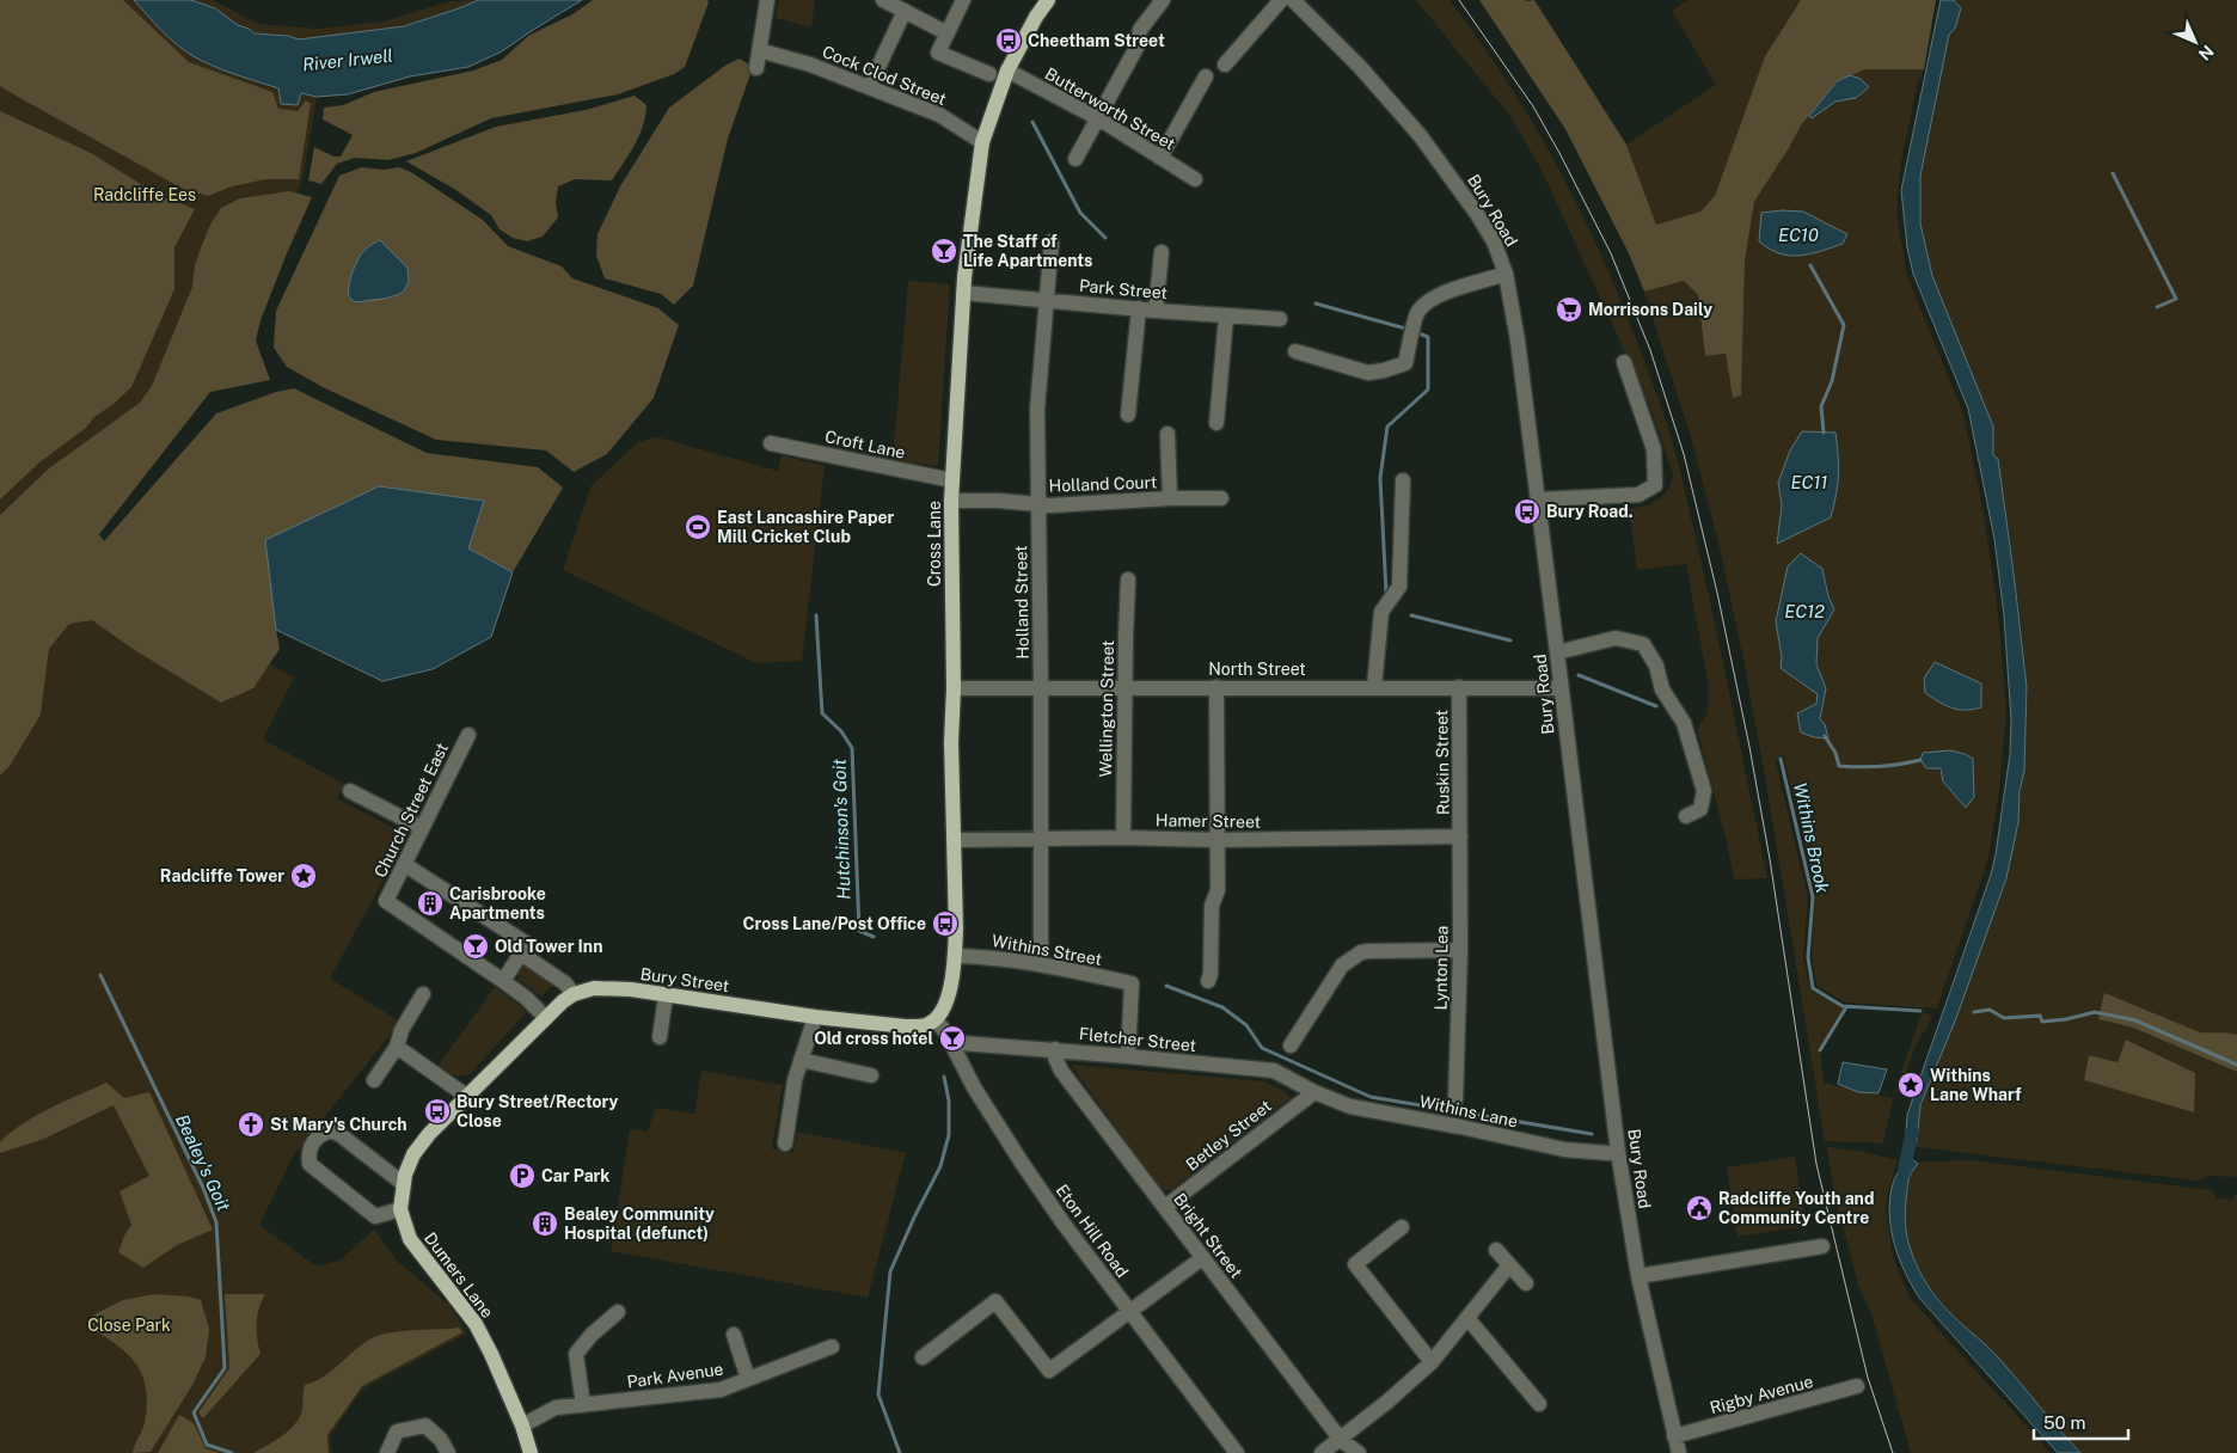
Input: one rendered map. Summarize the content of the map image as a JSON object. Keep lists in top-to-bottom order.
{
  "streets": {
    "main road": ["Cross Lane", "Bury Street", "Dumers Lane"],
    "street": [
      "Cock Clod Street",
      "Butterworth Street",
      "Bury Road",
      "Park Street",
      "Croft Lane",
      "Holland Court",
      "Holland Street",
      "North Street",
      "Wellington Street",
      "Ruskin Street",
      "Church Street East",
      "Hamer Street",
      "Withins Street",
      "Lynton Lea",
      "Fletcher Street",
      "Withins Lane",
      "Betley Street",
      "Eton Hill Road",
      "Bright Street",
      "Park Avenue",
      "Rigby Avenue"
    ]
  },
  "crossings": [
    ["Cock Clod Street", "Cross Lane"],
    ["Butterworth Street", "Cross Lane"],
    ["Bury Road", "North Street"],
    ["Bury Road", "Withins Lane"],
    ["Bury Road", "Rigby Avenue"],
    ["Park Street", "Cross Lane"],
    ["Park Street", "Holland Street"],
    ["Croft Lane", "Cross Lane"],
    ["Holland Court", "Cross Lane"],
    ["Holland Court", "Holland Street"],
    ["Cross Lane", "North Street"],
    ["Cross Lane", "Hamer Street"],
    ["Cross Lane", "Withins Street"],
    ["Cross Lane", "Bury Street"],
    ["Cross Lane", "Eton Hill Road"],
    ["Holland Street", "North Street"],
    ["Holland Street", "Hamer Street"],
    ["Holland Street", "Withins Street"],
    ["North Street", "Wellington Street"],
    ["North Street", "Ruskin Street"],
    ["Wellington Street", "Hamer Street"],
    ["Ruskin Street", "Hamer Street"],
    ["Ruskin Street", "Lynton Lea"],
    ["Hamer Street", "Lynton Lea"],
    ["Withins Street", "Fletcher Street"],
    ["Bury Street", "Eton Hill Road"],
    ["Bury Street", "Dumers Lane"],
    ["Fletcher Street", "Withins Lane"],
    ["Fletcher Street", "Betley Street"],
    ["Fletcher Street", "Eton Hill Road"],
    ["Fletcher Street", "Bright Street"],
    ["Withins Lane", "Betley Street"],
    ["Betley Street", "Bright Street"],
    ["Dumers Lane", "Park Avenue"]
  ],
  "water": [
    "River Irwell",
    "EC10",
    "EC11",
    "EC12",
    "Hutchinson's Goit",
    "Withins Brook",
    "Bealey's Goit"
  ],
  "parks": ["Radcliffe Ees", "Close Park"],
  "places": {
    "bus stop": [
      "Cheetham Street",
      "Bury Road.",
      "Cross Lane/Post Office",
      "Bury Street/Rectory Close"
    ],
    "bar": ["The Staff of Life Apartments", "Old Tower Inn", "Old cross hotel"],
    "supermarket": ["Morrisons Daily"],
    "sports": ["East Lancashire Paper Mill Cricket Club"],
    "place": ["Radcliffe Tower", "Withins Lane Wharf"],
    "building": ["Carisbrooke Apartments", "Bealey Community Hospital (defunct)"],
    "church": ["St Mary's Church"],
    "parking": ["Car Park"],
    "public building": ["Radcliffe Youth and Community Centre"]
  },
  "scale_bar": "50 m",
  "north": "bottom right"
}
